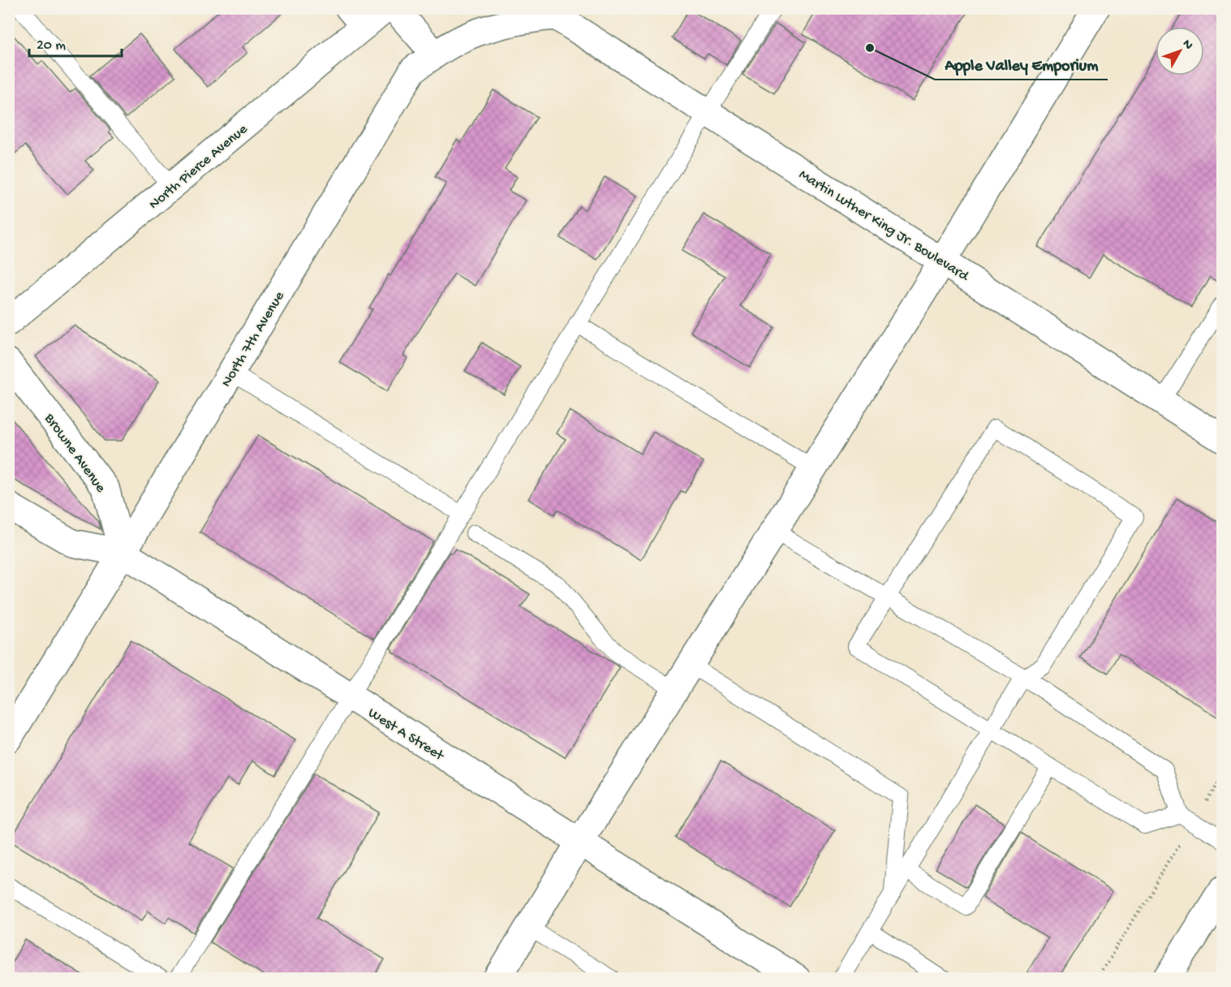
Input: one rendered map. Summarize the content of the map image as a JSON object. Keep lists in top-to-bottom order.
{
  "streets": {
    "street": [
      "North Pierce Avenue",
      "Martin Luther King Jr. Boulevard",
      "North 7th Avenue",
      "Browne Avenue",
      "West A Street"
    ]
  },
  "crossings": [
    ["Martin Luther King Jr. Boulevard", "North 7th Avenue"],
    ["North 7th Avenue", "Browne Avenue"],
    ["North 7th Avenue", "West A Street"],
    ["Browne Avenue", "West A Street"]
  ],
  "places": ["Apple Valley Emporium"],
  "scale_bar": "20 m",
  "north": "top right"
}
